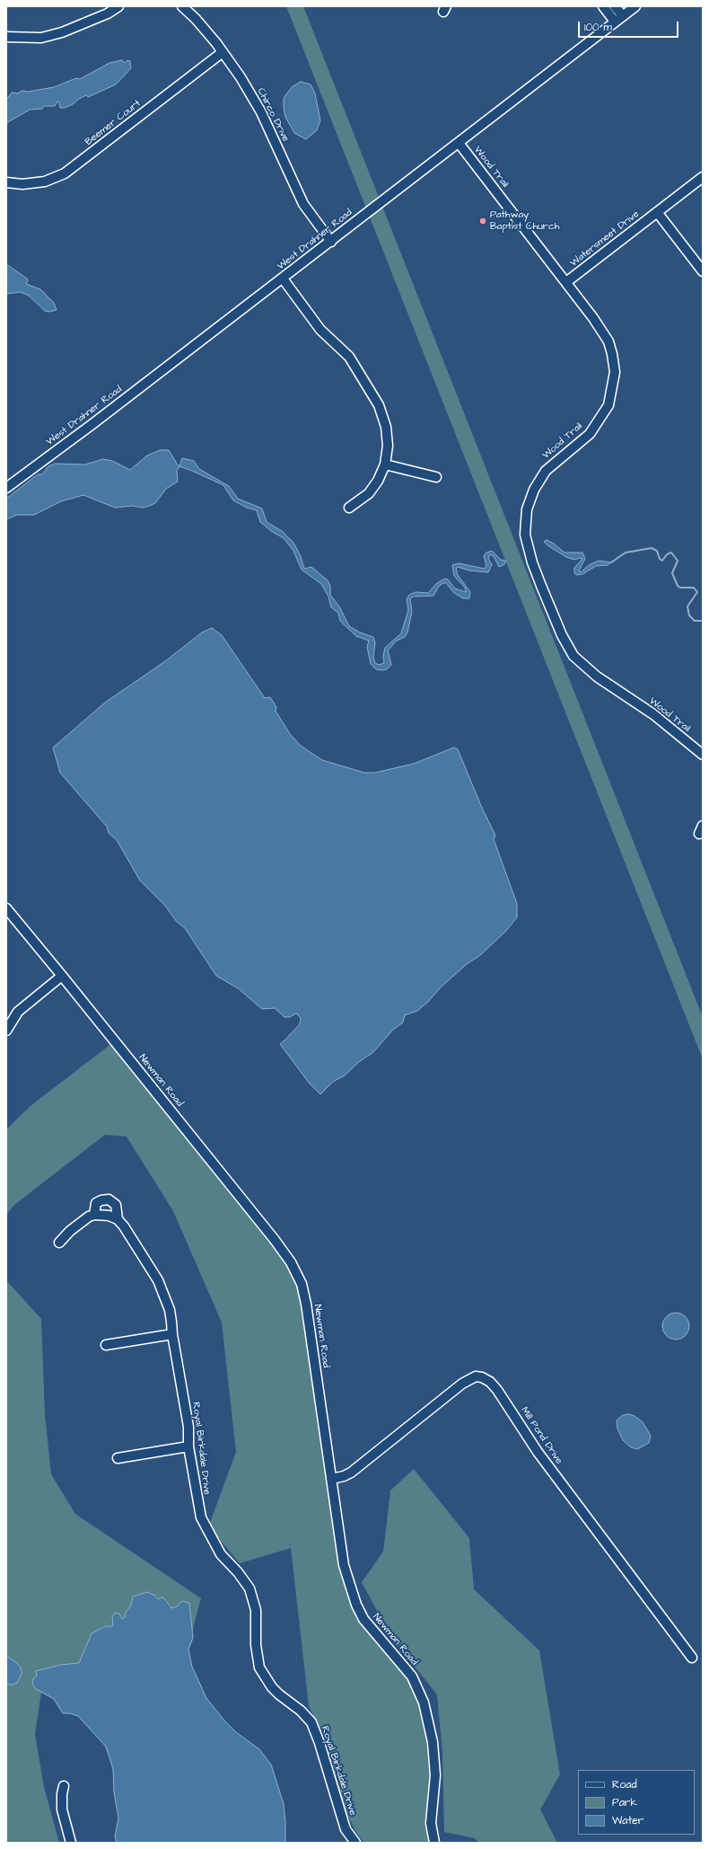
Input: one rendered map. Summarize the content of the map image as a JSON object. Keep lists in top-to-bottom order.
{
  "streets": {
    "street": [
      "Chirco Drive",
      "Beemer Court",
      "Wood Trail",
      "Watersmeet Drive",
      "West Drahner Road",
      "Newman Road",
      "Mill Pond Drive",
      "Royal Birkdale Drive"
    ]
  },
  "crossings": [
    ["Chirco Drive", "Beemer Court"],
    ["Chirco Drive", "West Drahner Road"],
    ["Wood Trail", "Watersmeet Drive"],
    ["Wood Trail", "West Drahner Road"],
    ["Newman Road", "Mill Pond Drive"]
  ],
  "places": ["Pathway Baptist Church"],
  "legend": ["Road", "Park", "Water"],
  "scale_bar": "100 m"
}
